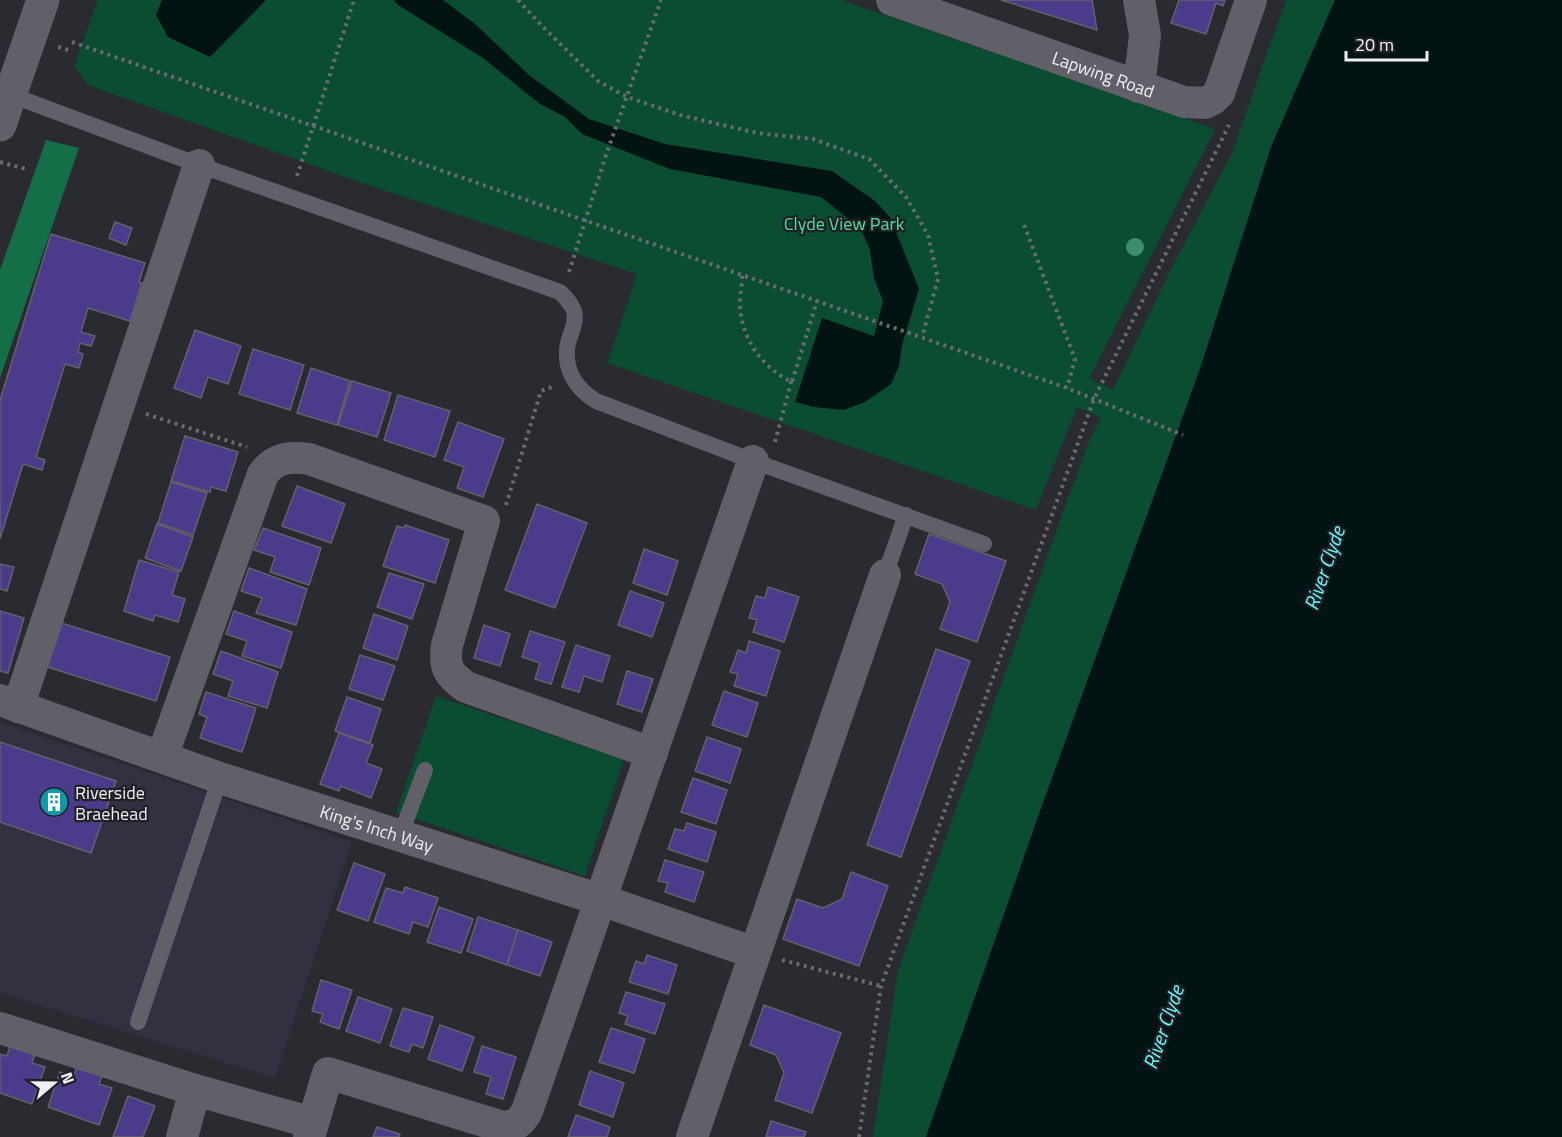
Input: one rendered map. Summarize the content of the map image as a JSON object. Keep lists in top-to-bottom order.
{
  "streets": {
    "street": ["Lapwing Road", "King's Inch Way"]
  },
  "water": ["River Clyde"],
  "parks": ["Clyde View Park"],
  "places": {
    "building": ["Riverside Braehead"]
  },
  "scale_bar": "20 m",
  "north": "right"
}
